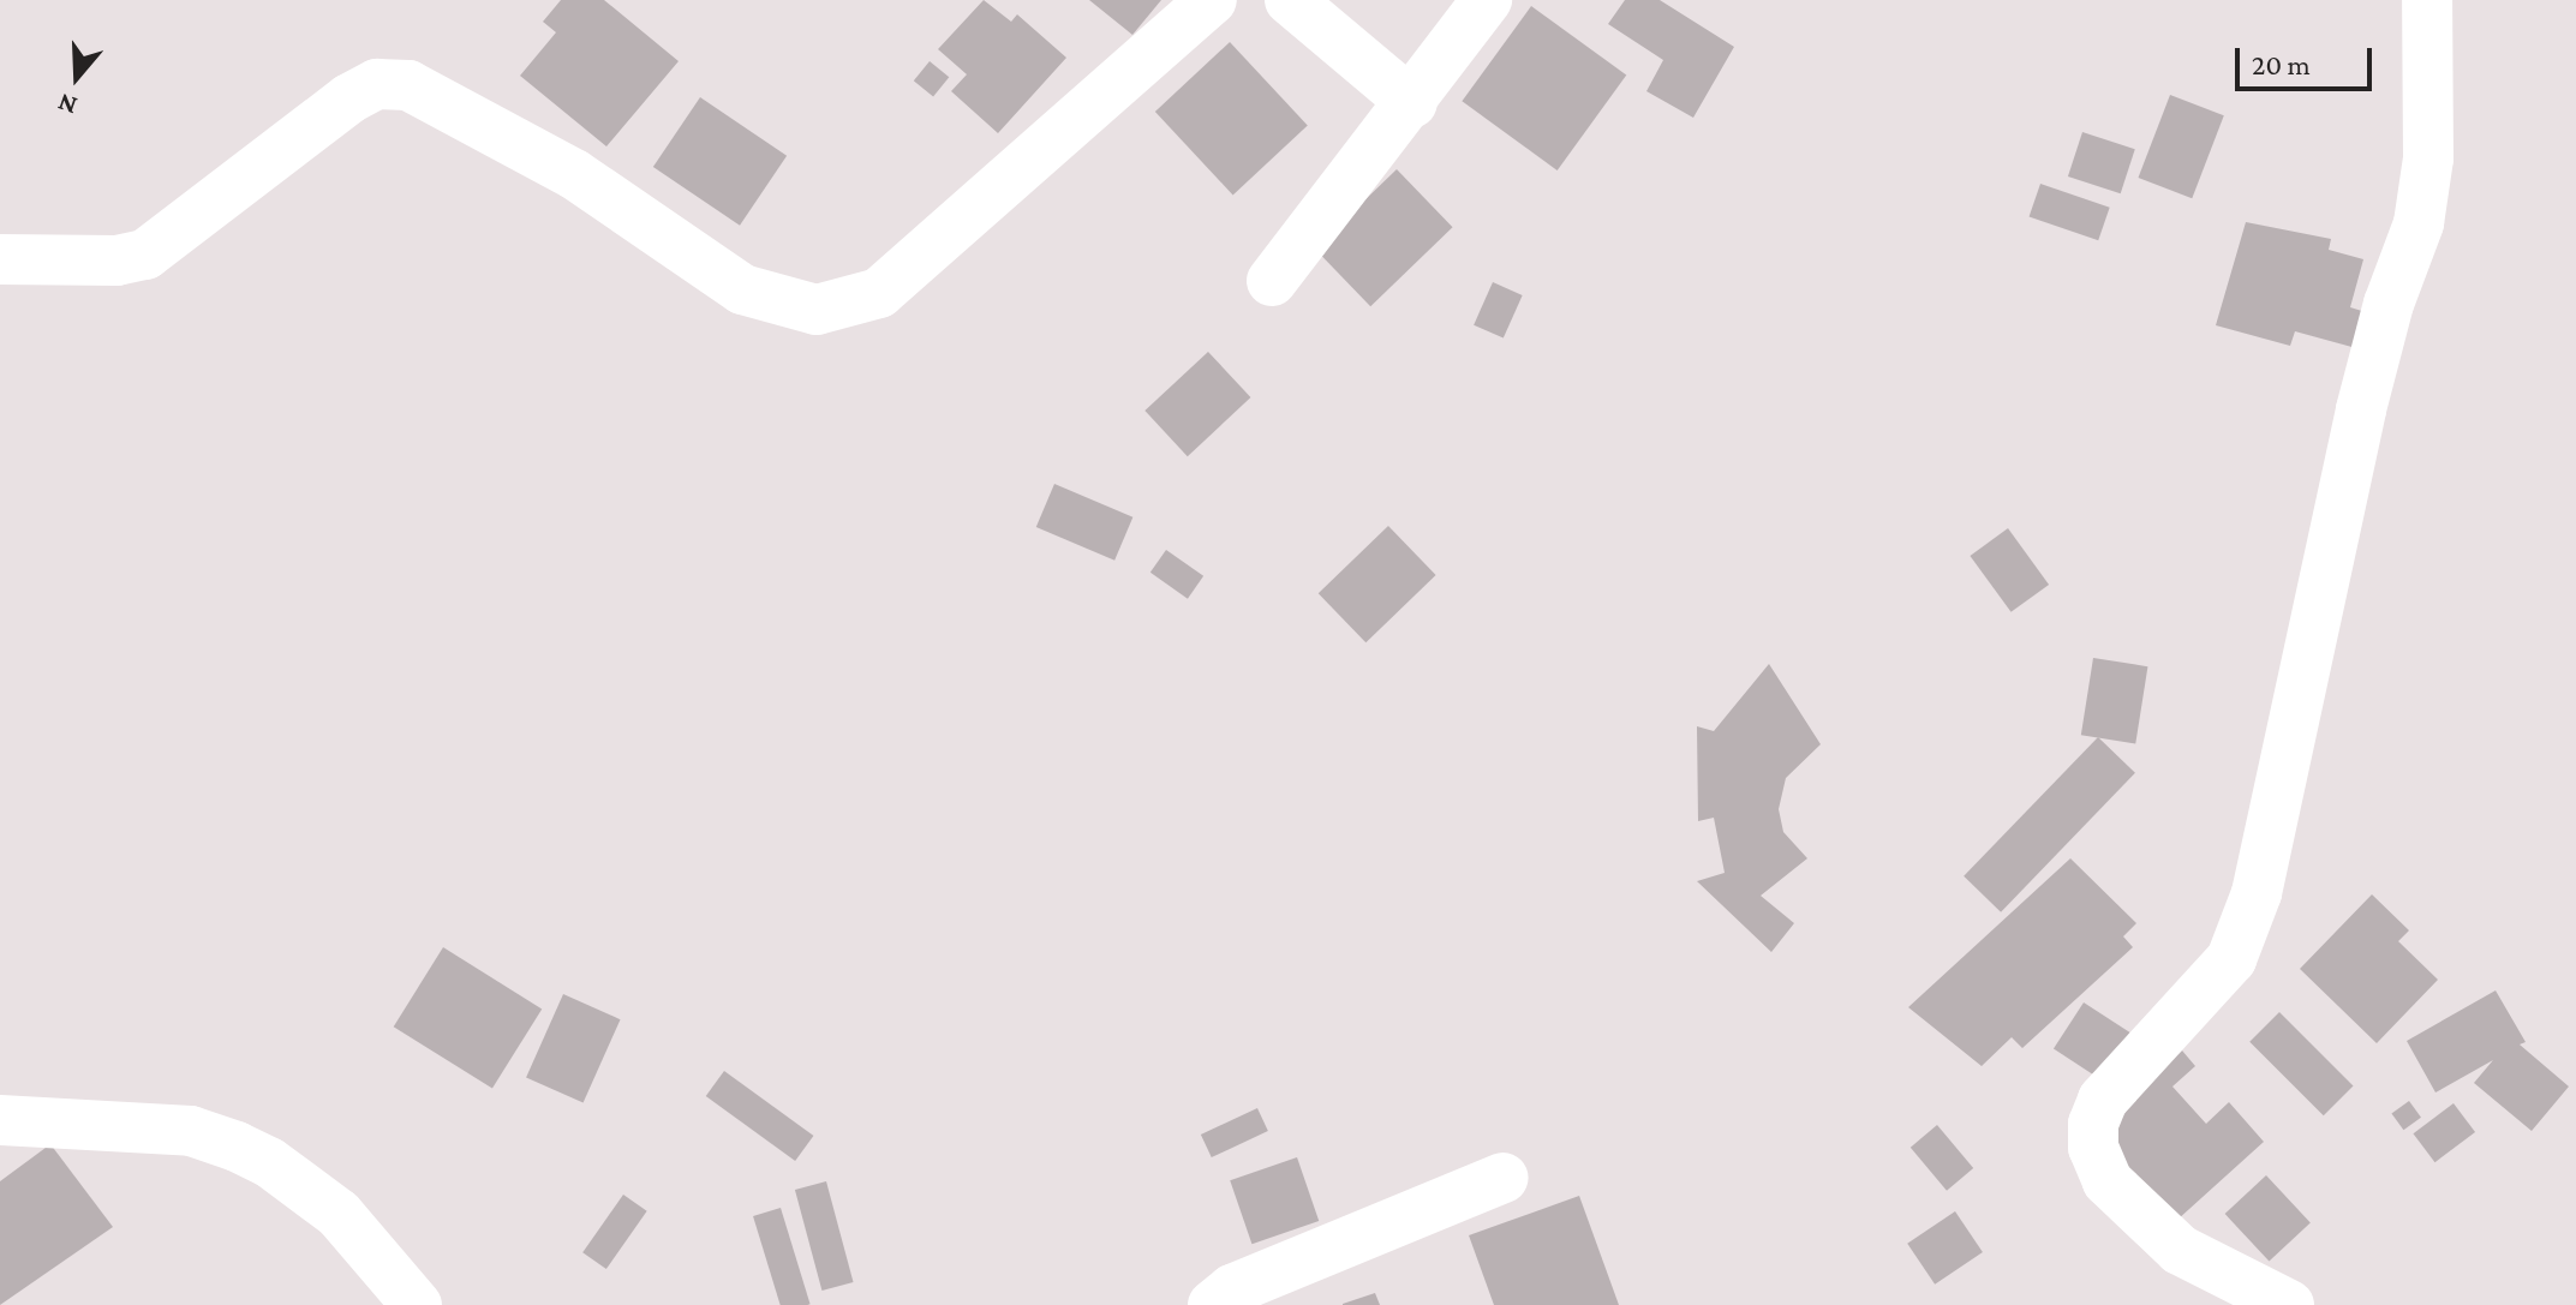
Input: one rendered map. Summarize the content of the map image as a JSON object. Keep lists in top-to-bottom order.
{
  "scale_bar": "20 m",
  "north": "bottom"
}
